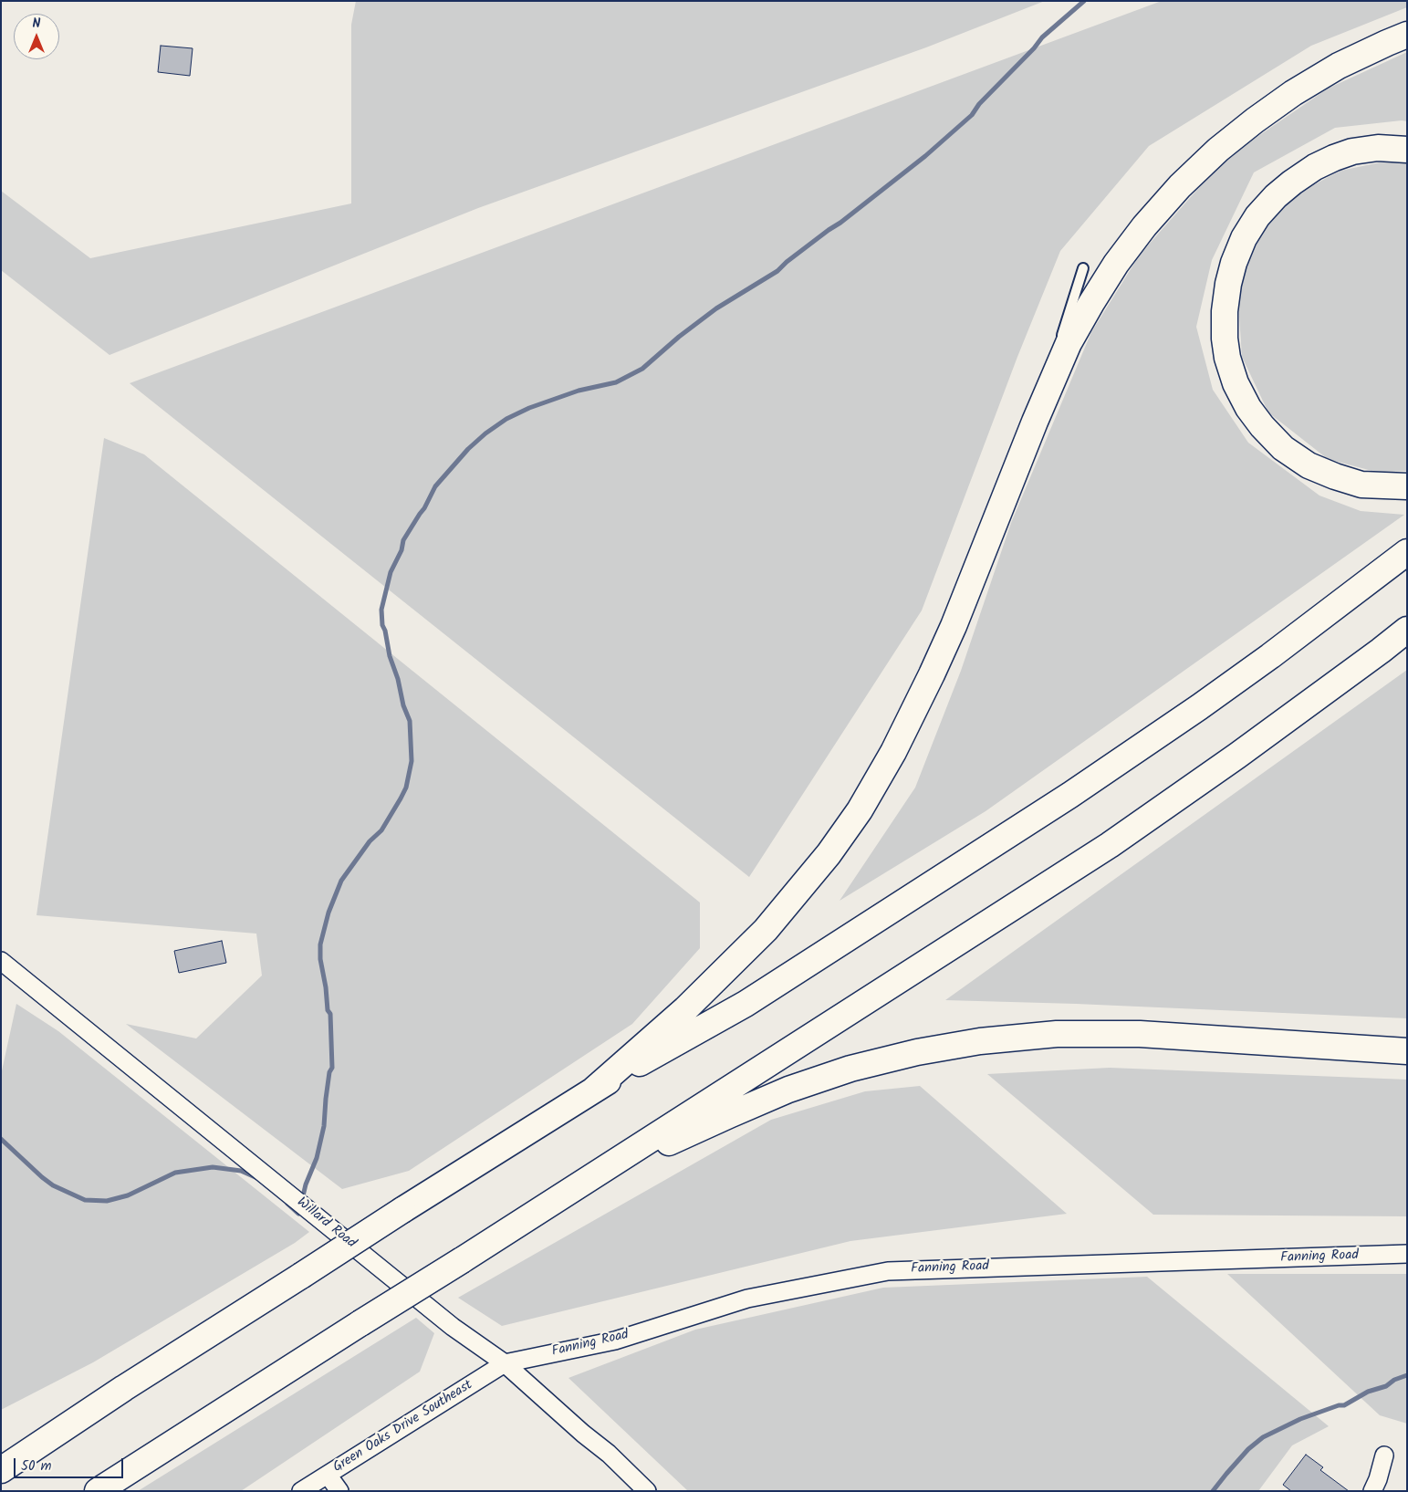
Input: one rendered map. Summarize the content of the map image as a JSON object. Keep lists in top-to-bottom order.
{
  "streets": {
    "street": ["Willard Road", "Fanning Road", "Green Oaks Drive Southeast"]
  },
  "crossings": [
    ["Willard Road", "Fanning Road"],
    ["Willard Road", "Green Oaks Drive Southeast"],
    ["Fanning Road", "Green Oaks Drive Southeast"]
  ],
  "scale_bar": "50 m",
  "north": "top"
}
